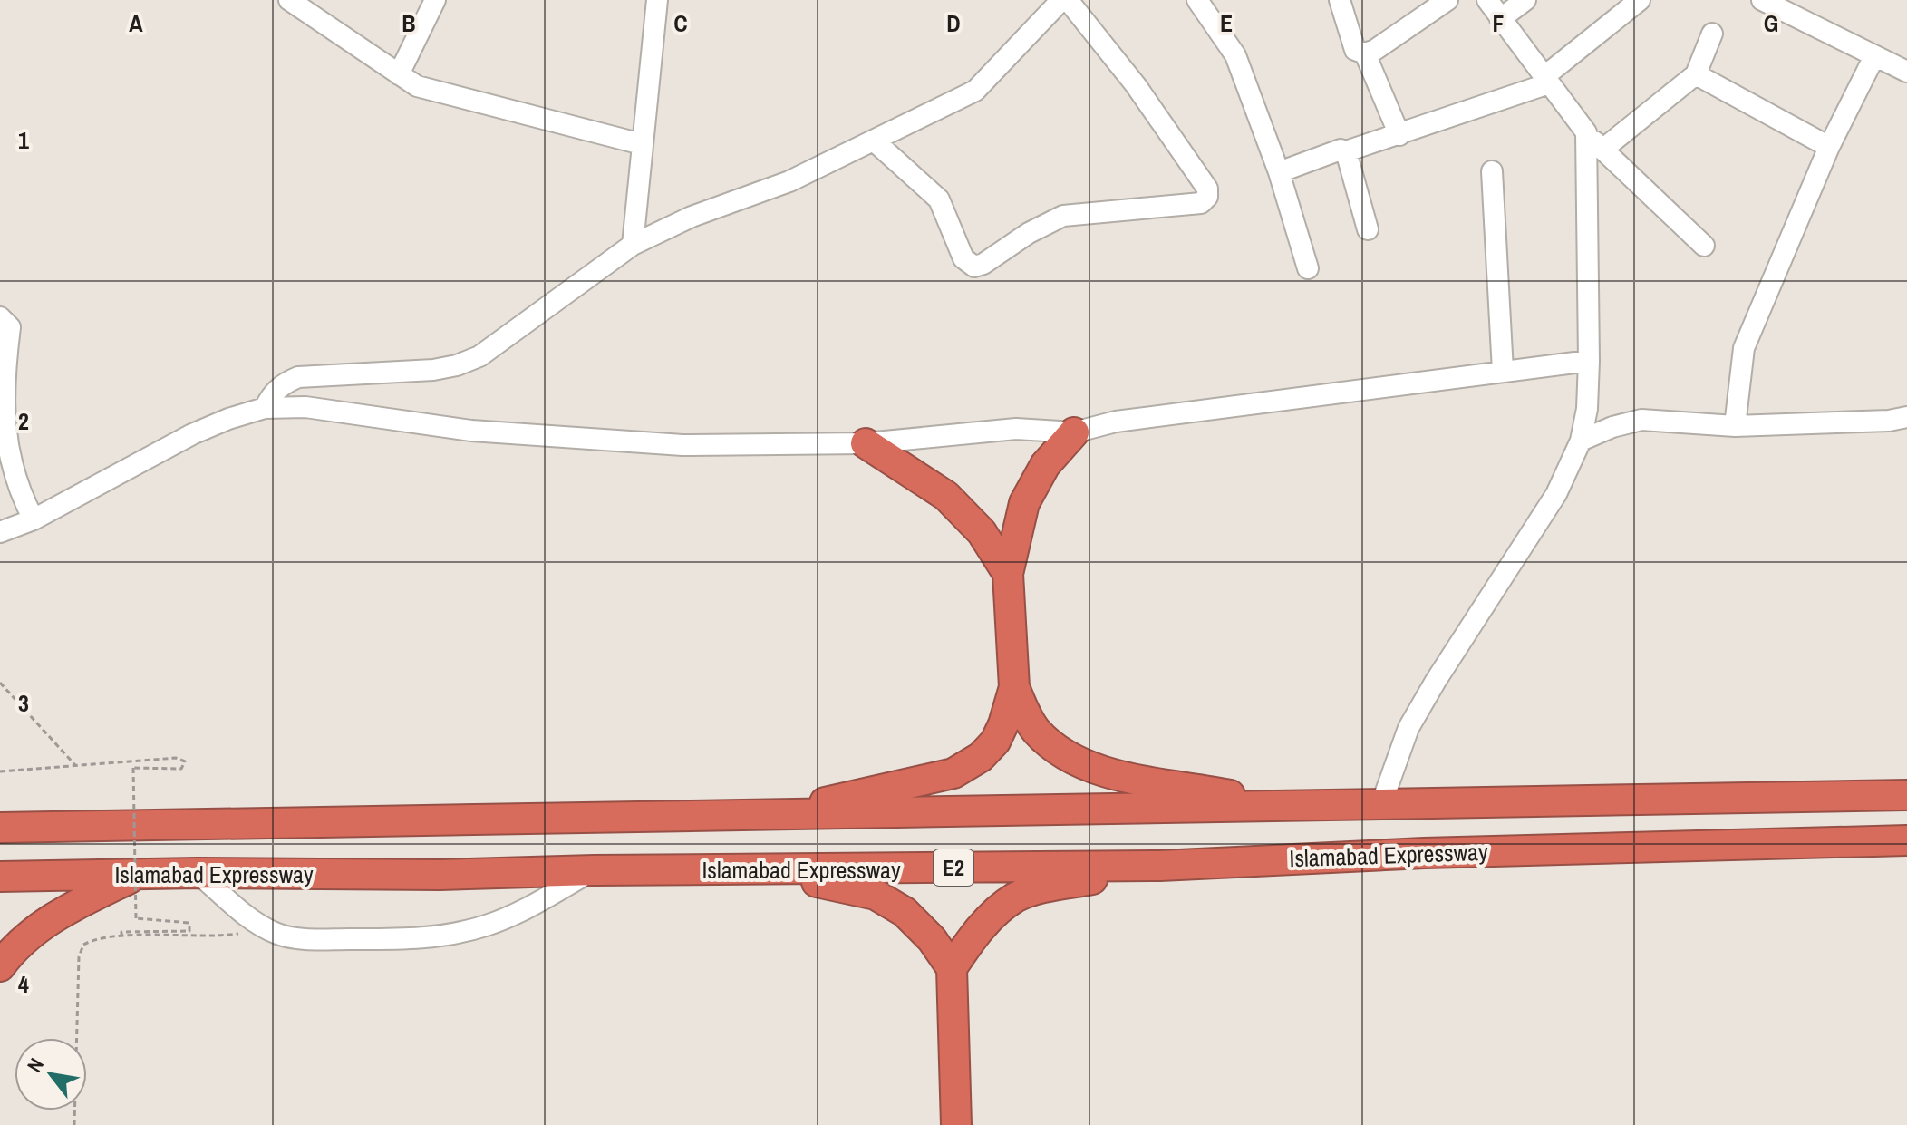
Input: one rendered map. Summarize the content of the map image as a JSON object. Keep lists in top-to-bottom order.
{
  "streets": {
    "highway": ["Islamabad Expressway", "E2"]
  },
  "north": "top left",
  "grid": {
    "columns": [
      "A",
      "B",
      "C",
      "D",
      "E",
      "F",
      "G"
    ],
    "rows": [
      "1",
      "2",
      "3",
      "4"
    ]
  }
}
